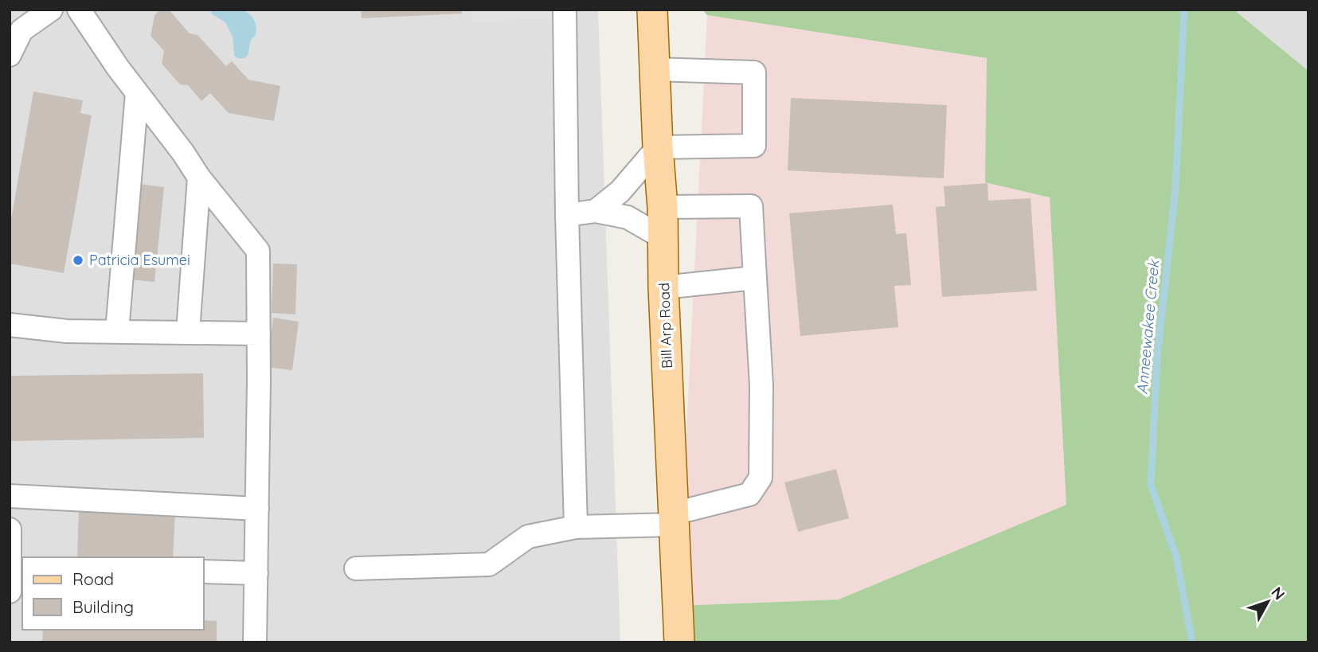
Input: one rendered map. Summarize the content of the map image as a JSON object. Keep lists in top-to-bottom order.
{
  "streets": {
    "main road": ["Bill Arp Road"]
  },
  "water": ["Anneewakee Creek"],
  "places": ["Patricia Esumei"],
  "legend": ["Road", "Building"],
  "north": "top right"
}
